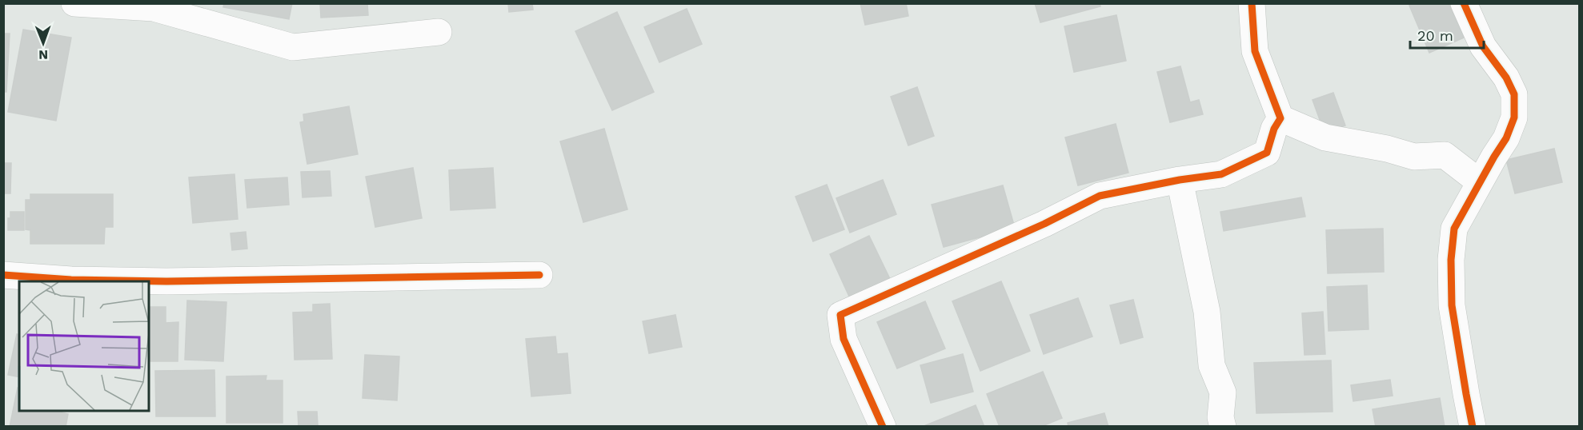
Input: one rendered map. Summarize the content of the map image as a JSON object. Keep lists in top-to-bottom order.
{
  "scale_bar": "20 m",
  "north": "bottom"
}
